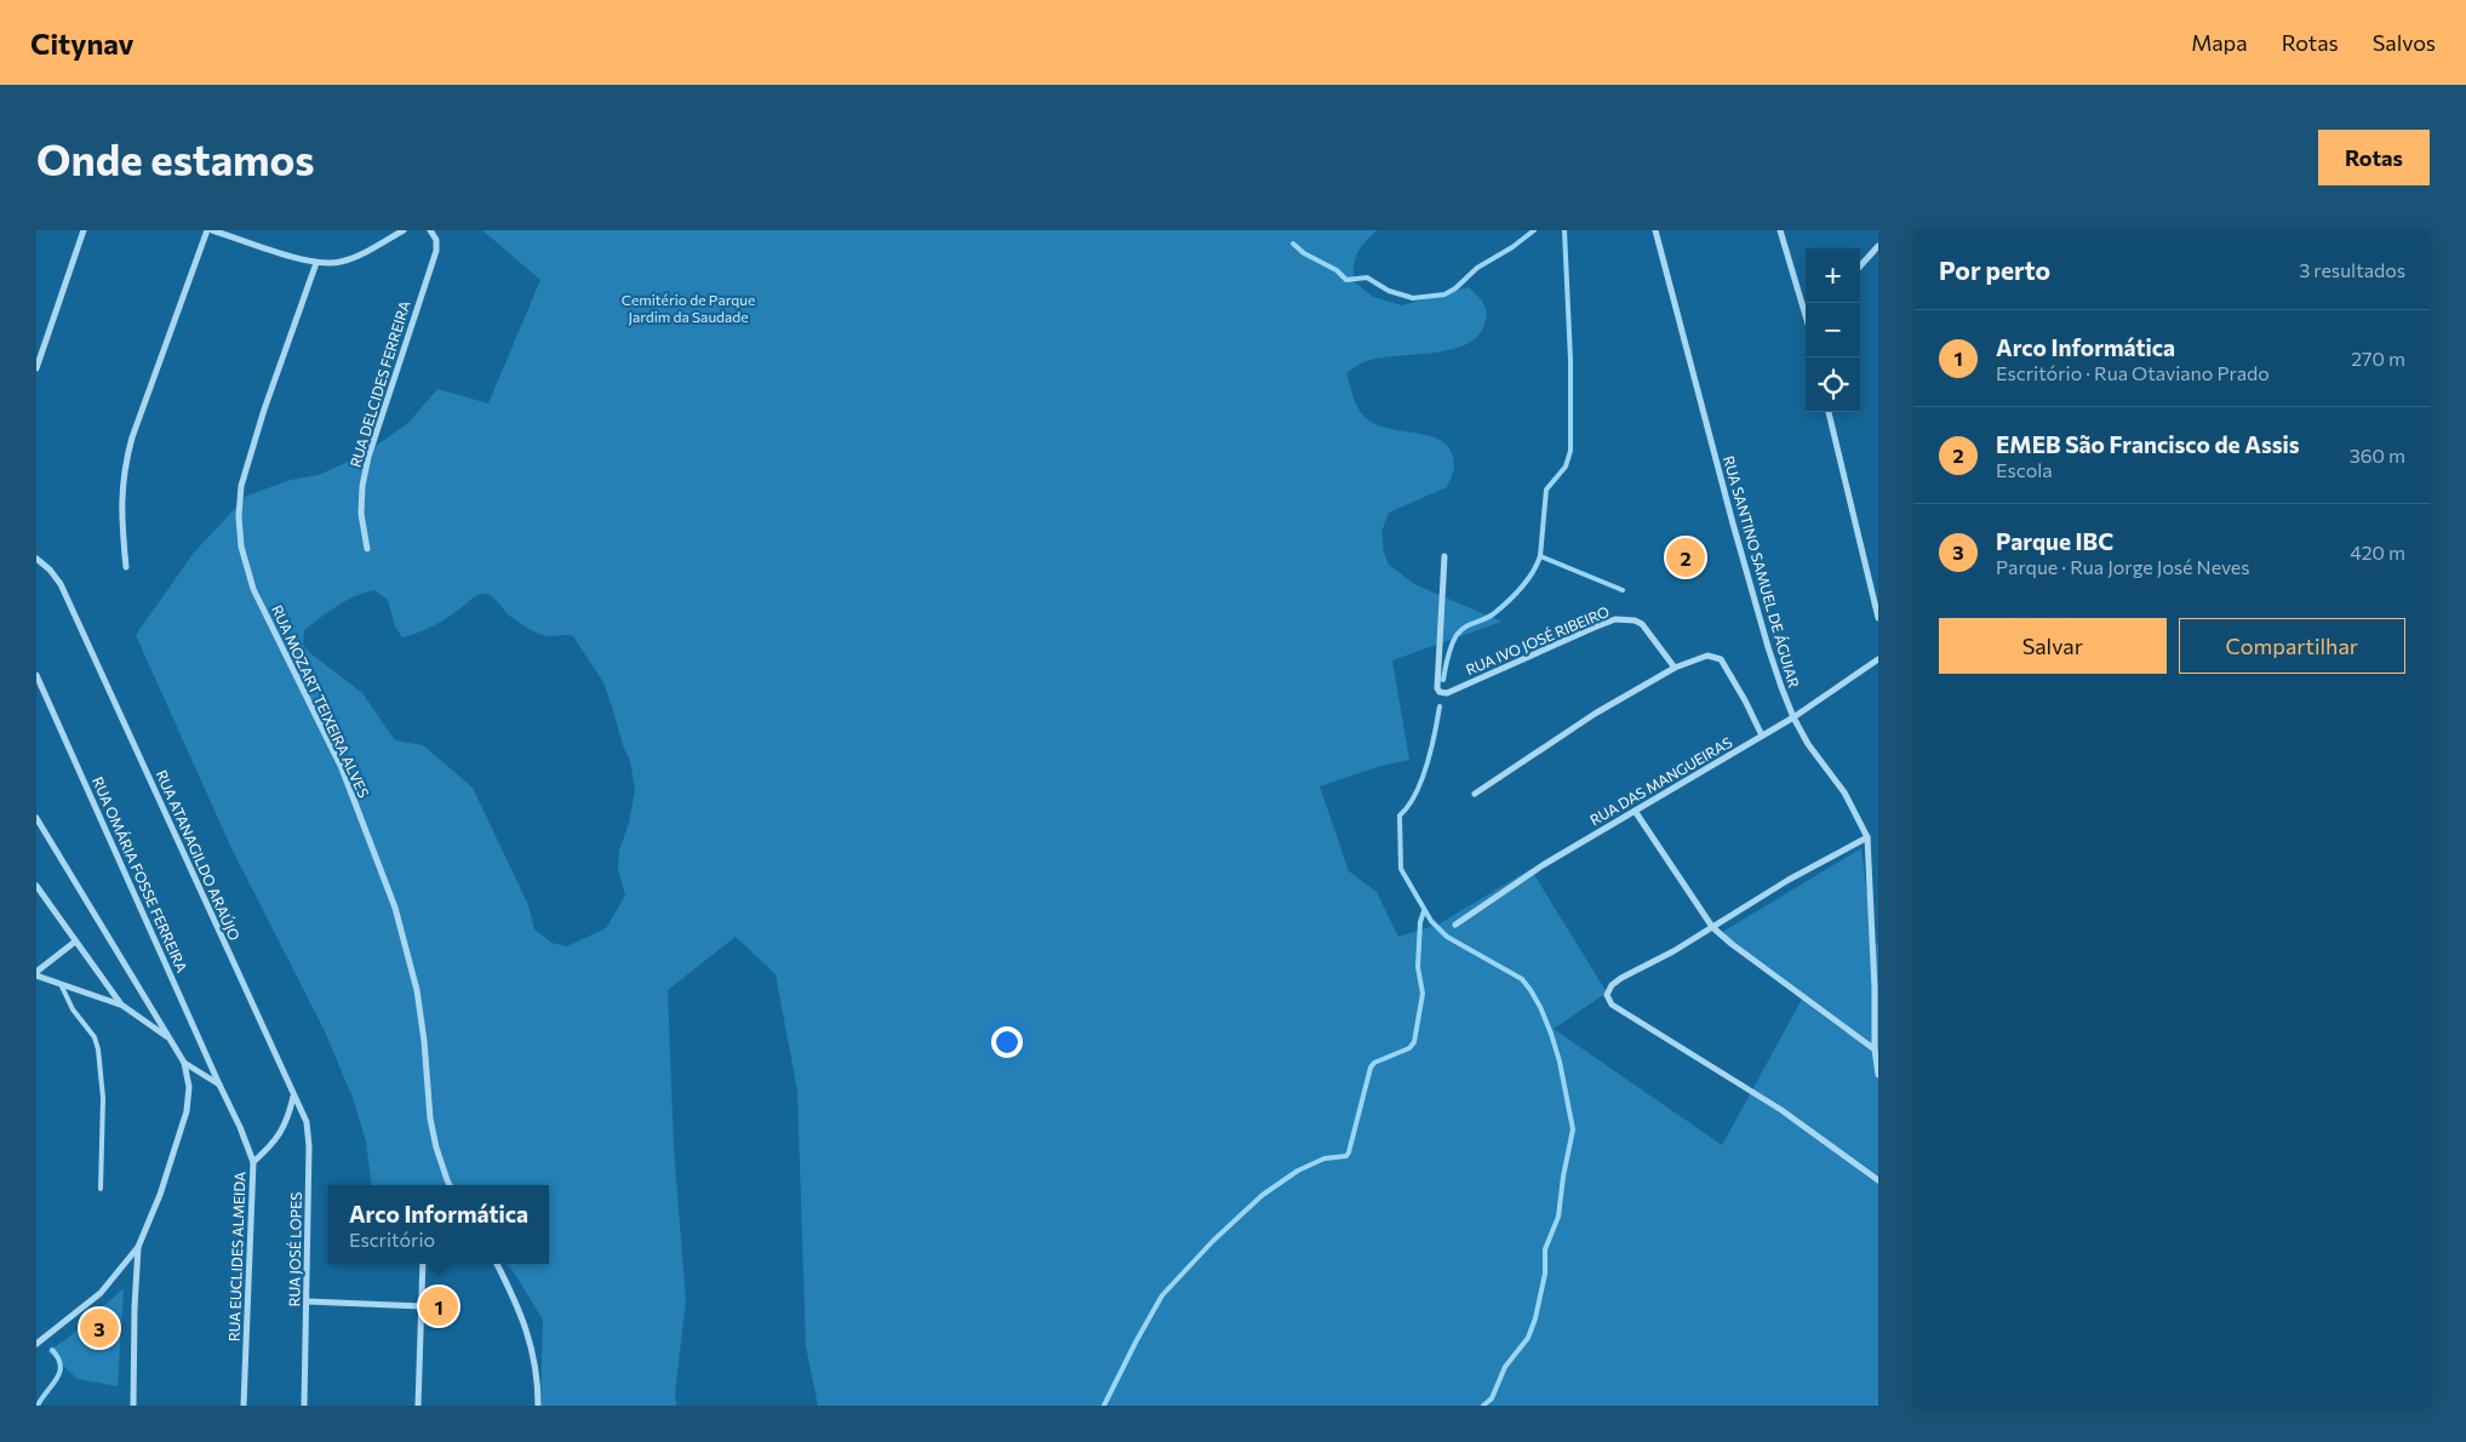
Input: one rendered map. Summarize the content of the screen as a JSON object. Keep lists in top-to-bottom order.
{
  "streets": {
    "street": [
      "RUA DELCIDES FERREIRA",
      "RUA SANTINO SAMUEL DE ÁGUIAR",
      "RUA IVO JOSÉ RIBEIRO",
      "RUA MOZART TEIXEIRA ALVES",
      "RUA DAS MANGUEIRAS",
      "RUA ATANAGILDO ARAÚJO",
      "RUA OMÁRIA FOSSE FERREIRA",
      "RUA JOSÉ LOPES",
      "RUA EUCLIDES ALMEIDA"
    ]
  },
  "crossings": [
    ["RUA SANTINO SAMUEL DE ÁGUIAR", "RUA DAS MANGUEIRAS"],
    ["RUA ATANAGILDO ARAÚJO", "RUA JOSÉ LOPES"],
    ["RUA OMÁRIA FOSSE FERREIRA", "RUA EUCLIDES ALMEIDA"]
  ],
  "parks": ["Cemitério de Parque Jardim da Saudade"],
  "page": {
    "header": "Citynav",
    "nav": ["Mapa", "Rotas", "Salvos"],
    "buttons": [
      "Rotas",
      ["Salvar", "Compartilhar"]
    ],
    "title": "Onde estamos",
    "heading": ["Por perto", "3 resultados"],
    "map_buttons": ["+", "−"],
    "list": [
      {
        "mark": "1",
        "name": "Arco Informática",
        "note": "Escritório · Rua Otaviano Prado",
        "value": "270 m"
      },
      {
        "mark": "2",
        "name": "EMEB São Francisco de Assis",
        "note": "Escola",
        "value": "360 m"
      },
      {
        "mark": "3",
        "name": "Parque IBC",
        "note": "Parque · Rua Jorge José Neves",
        "value": "420 m"
      }
    ],
    "pins": ["2", "1", "3"],
    "popup": ["Arco Informática", "Escritório"]
  }
}
